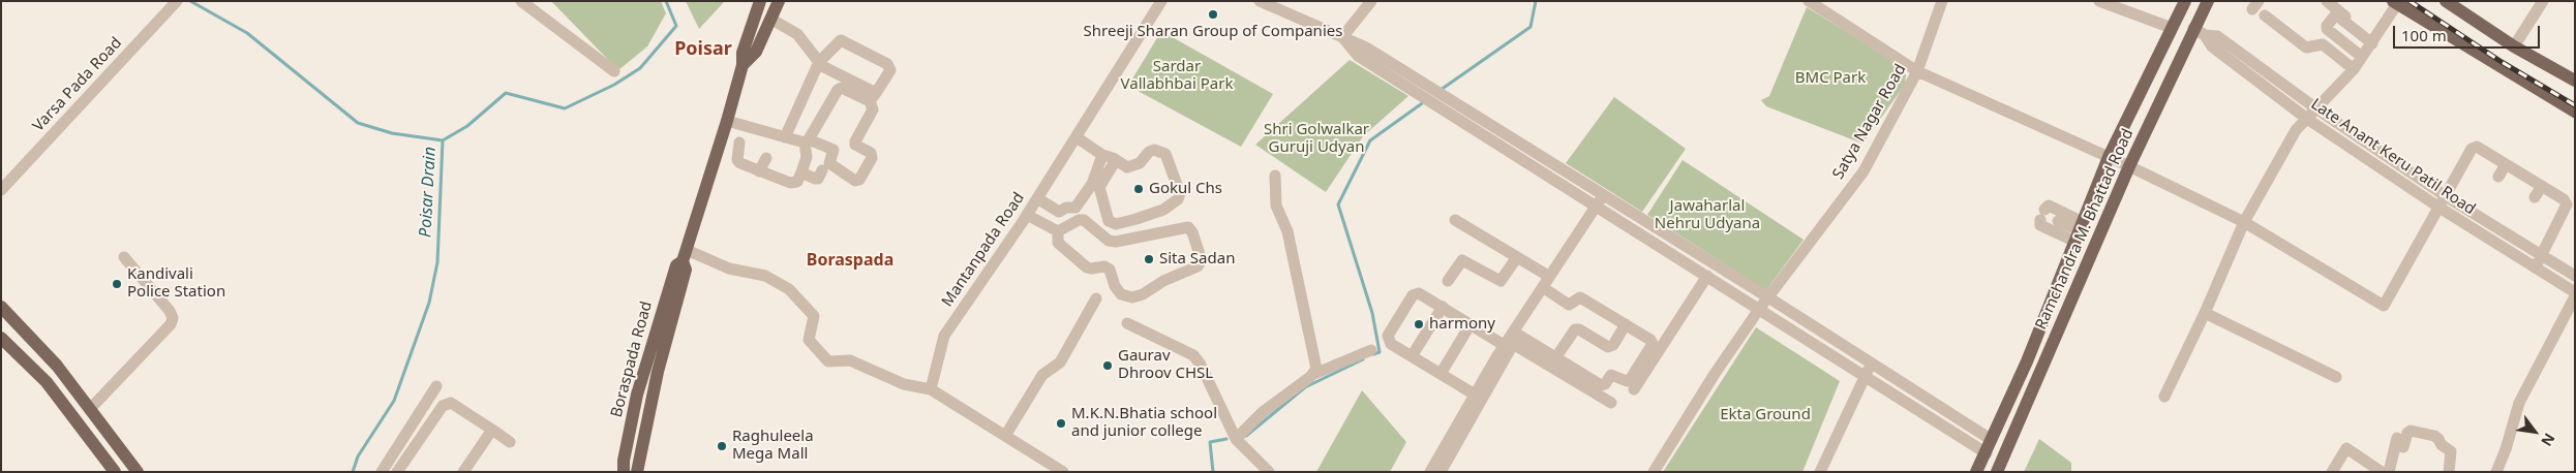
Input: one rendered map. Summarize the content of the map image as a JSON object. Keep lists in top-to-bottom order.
{
  "streets": {
    "main road": ["Ramchandra M. Bhattad Road", "Boraspada Road"],
    "street": [
      "Varsa Pada Road",
      "Satya Nagar Road",
      "Late Anant Keru Patil Road",
      "Mantanpada Road"
    ]
  },
  "crossings": [
    ["Late Anant Keru Patil Road", "Ramchandra M. Bhattad Road"]
  ],
  "districts": ["Poisar", "Boraspada"],
  "water": ["Poisar Drain"],
  "parks": [
    "Sardar Vallabhbai Park",
    "BMC Park",
    "Shri Golwalkar Guruji Udyan",
    "Jawaharlal Nehru Udyana",
    "Ekta Ground"
  ],
  "places": [
    "Shreeji Sharan Group of Companies",
    "Gokul Chs",
    "Sita Sadan",
    "Kandivali Police Station",
    "harmony",
    "Gaurav Dhroov CHSL",
    "M.K.N.Bhatia school and junior college",
    "Raghuleela Mega Mall"
  ],
  "scale_bar": "100 m",
  "north": "bottom right"
}
